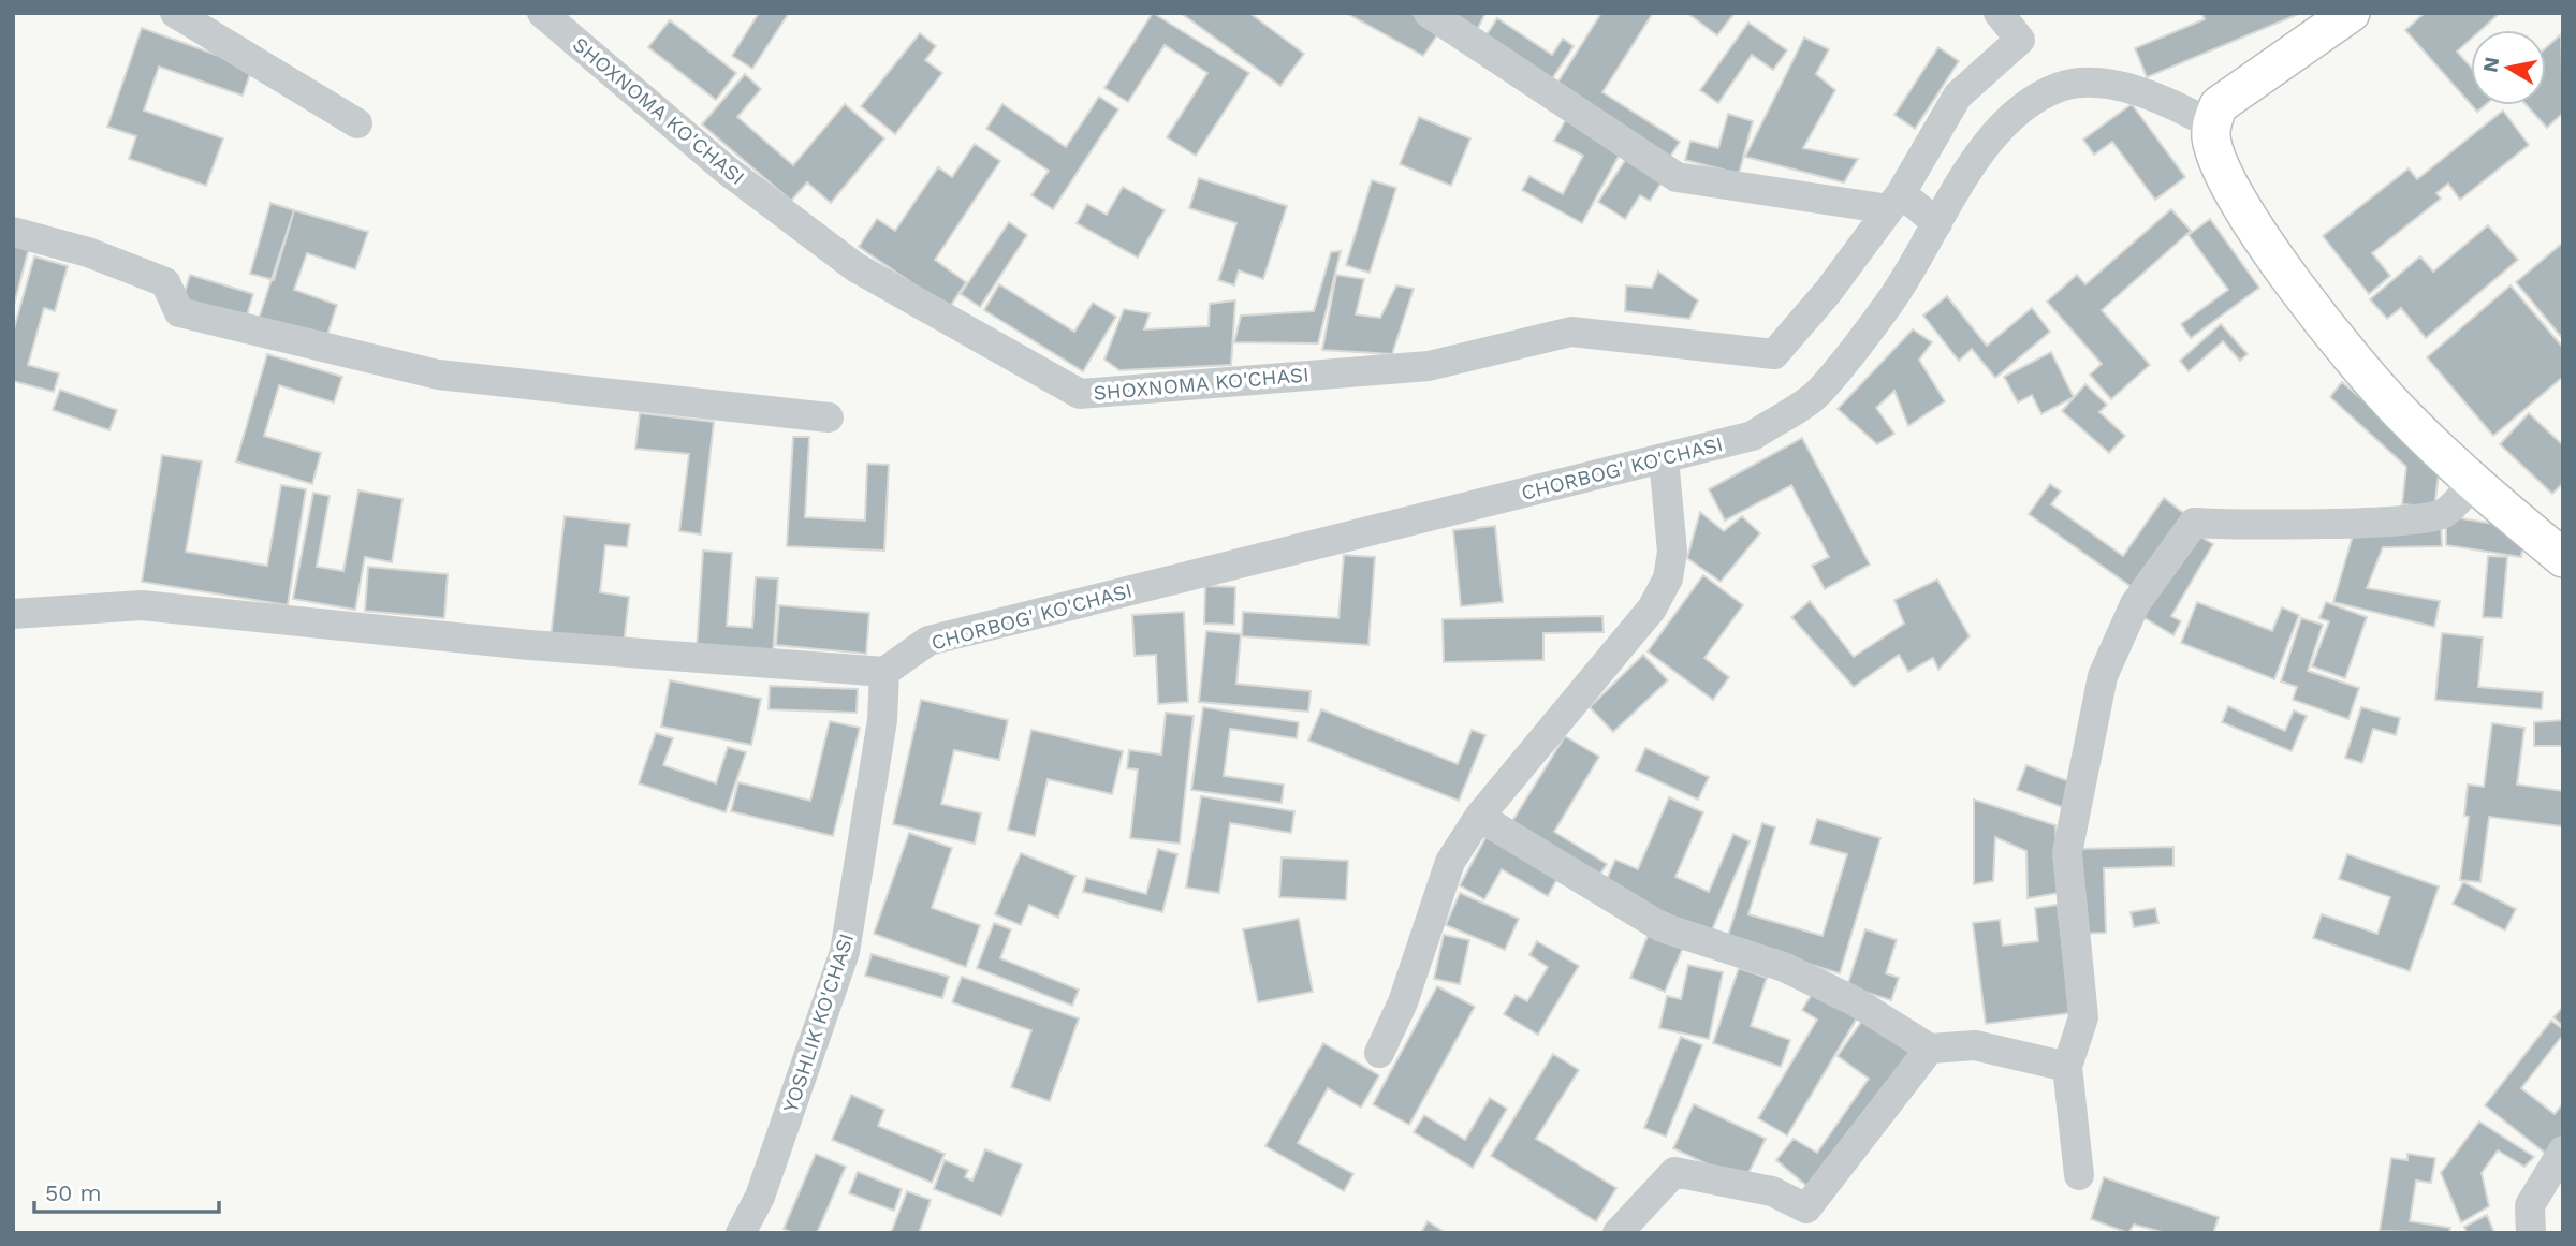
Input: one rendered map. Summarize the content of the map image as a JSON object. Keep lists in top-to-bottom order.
{
  "streets": {
    "street": ["SHOXNOMA KO'CHASI", "CHORBOG' KO'CHASI", "YOSHLIK KO'CHASI"]
  },
  "crossings": [
    ["CHORBOG' KO'CHASI", "YOSHLIK KO'CHASI"]
  ],
  "scale_bar": "50 m",
  "north": "left"
}
